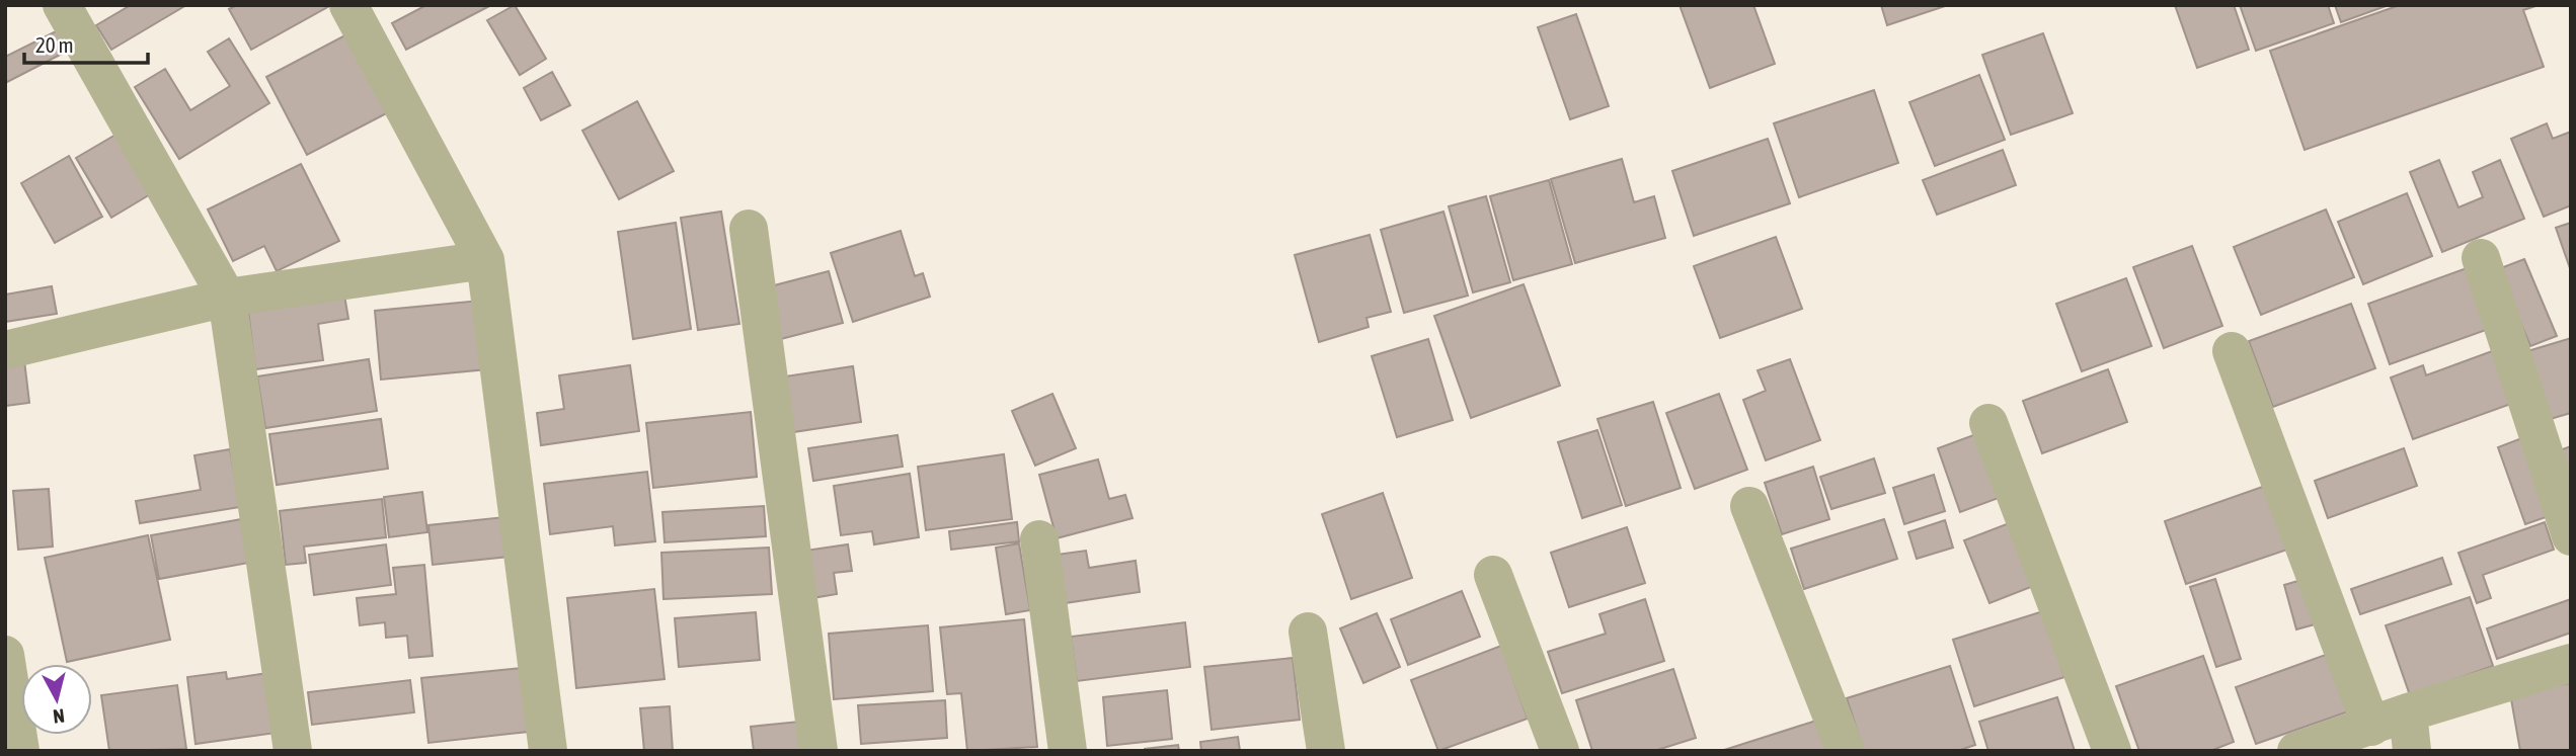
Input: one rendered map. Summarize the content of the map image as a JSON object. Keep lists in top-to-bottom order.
{
  "scale_bar": "20 m",
  "north": "bottom"
}
